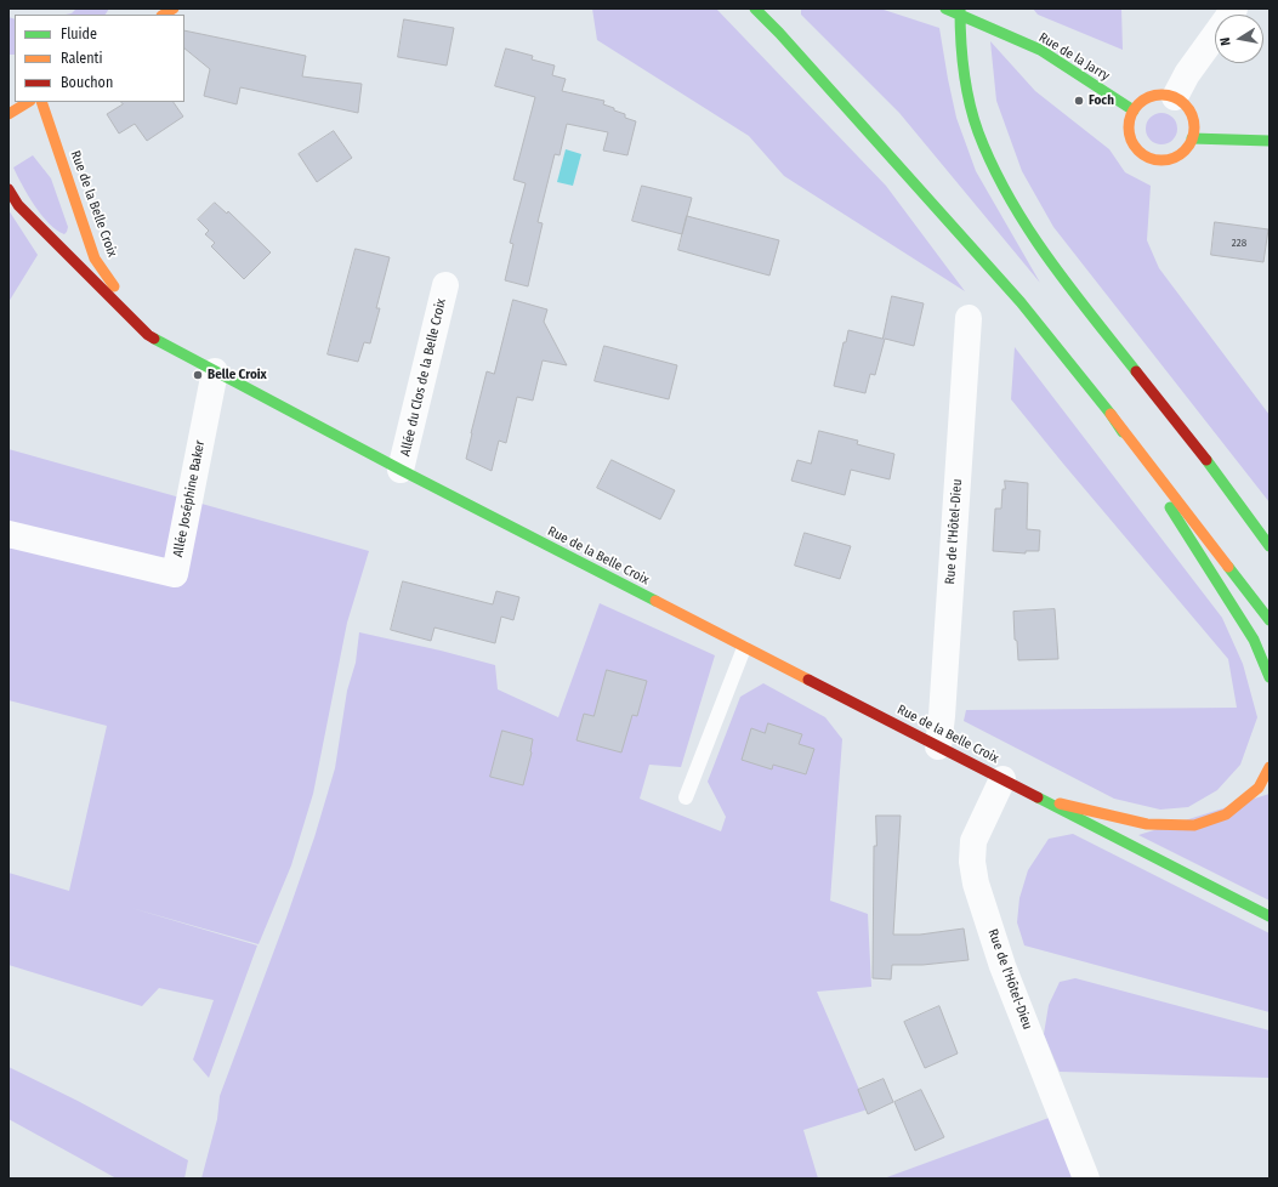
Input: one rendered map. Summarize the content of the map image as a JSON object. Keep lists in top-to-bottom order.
{
  "streets": {
    "main road": ["Rue de la Jarry", "Rue de la Belle Croix"],
    "street": ["Allée du Clos de la Belle Croix", "Allée Joséphine Baker", "Rue de l'Hôtel-Dieu"]
  },
  "crossings": [
    ["Rue de la Belle Croix", "Allée du Clos de la Belle Croix"],
    ["Rue de la Belle Croix", "Allée Joséphine Baker"],
    ["Rue de la Belle Croix", "Rue de l'Hôtel-Dieu"]
  ],
  "places": ["Foch", "Belle Croix"],
  "house_numbers": ["228"],
  "legend": ["Fluide", "Ralenti", "Bouchon"],
  "north": "left"
}
